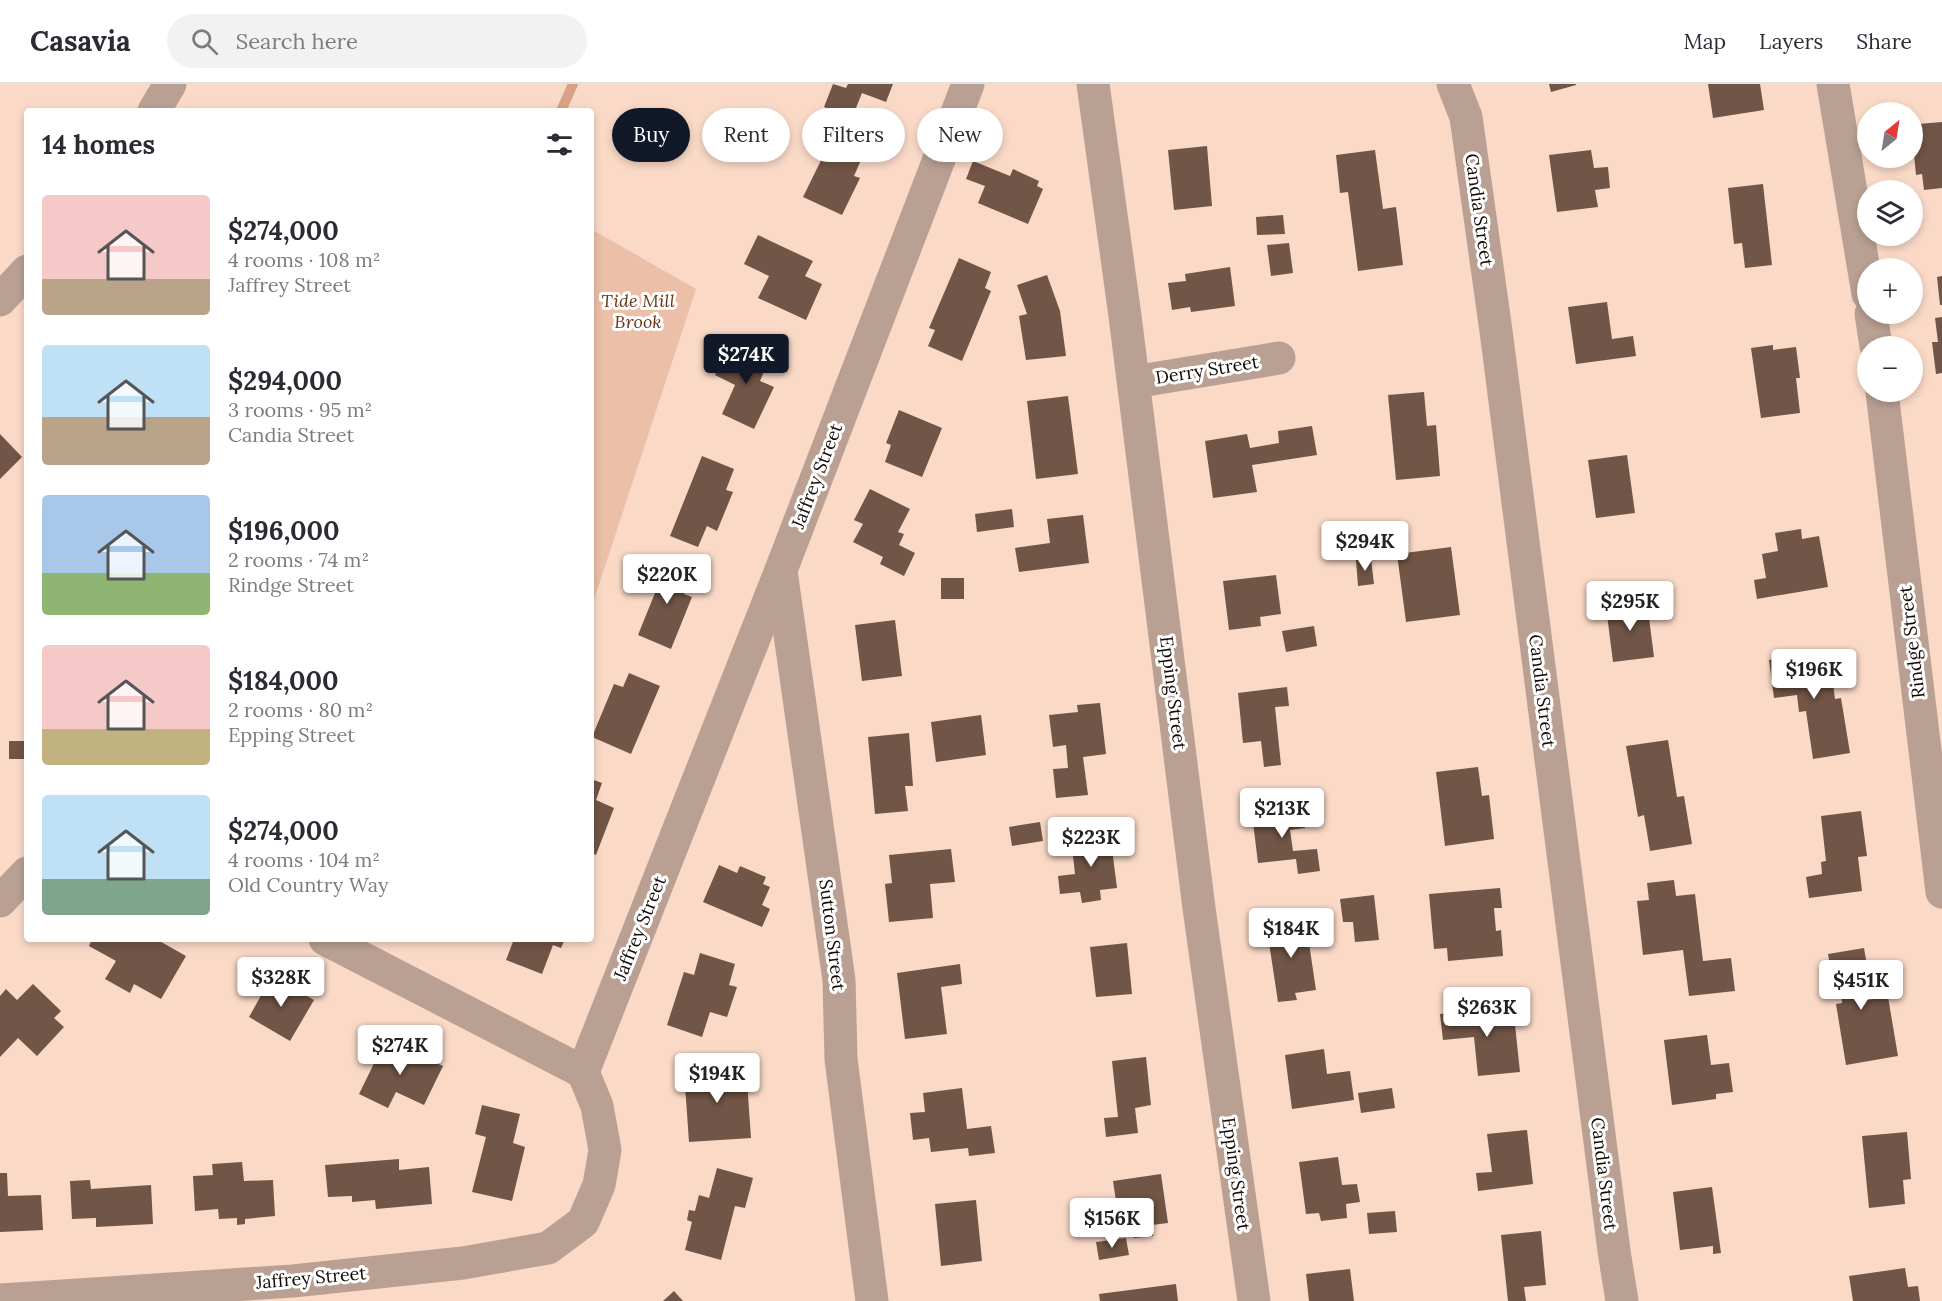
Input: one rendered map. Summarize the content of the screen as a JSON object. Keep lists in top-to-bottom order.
{
  "streets": {
    "street": [
      "Candia Street",
      "Derry Street",
      "Jaffrey Street",
      "Rindge Street",
      "Epping Street",
      "Sutton Street"
    ]
  },
  "crossings": [
    ["Derry Street", "Epping Street"],
    ["Jaffrey Street", "Sutton Street"]
  ],
  "parks": ["Tide Mill Brook"],
  "north": "top right",
  "page": {
    "header": "Casavia",
    "search": "Search here",
    "nav": ["Map", "Layers", "Share"],
    "map_buttons": ["+", "−"],
    "chip": [
      "Buy",
      "Rent",
      "Filters",
      "New"
    ],
    "heading": "14 homes",
    "list": [
      {
        "name": "$274,000",
        "note": "4 rooms · 108 m² · Jaffrey Street"
      },
      {
        "name": "$294,000",
        "note": "3 rooms · 95 m² · Candia Street"
      },
      {
        "name": "$196,000",
        "note": "2 rooms · 74 m² · Rindge Street"
      },
      {
        "name": "$184,000",
        "note": "2 rooms · 80 m² · Epping Street"
      },
      {
        "name": "$274,000",
        "note": "4 rooms · 104 m² · Old Country Way"
      }
    ],
    "price": [
      "$274K",
      "$294K",
      "$220K",
      "$295K",
      "$196K",
      "$213K",
      "$223K",
      "$184K",
      "$328K",
      "$451K",
      "$263K",
      "$274K",
      "$194K",
      "$156K"
    ]
  }
}
